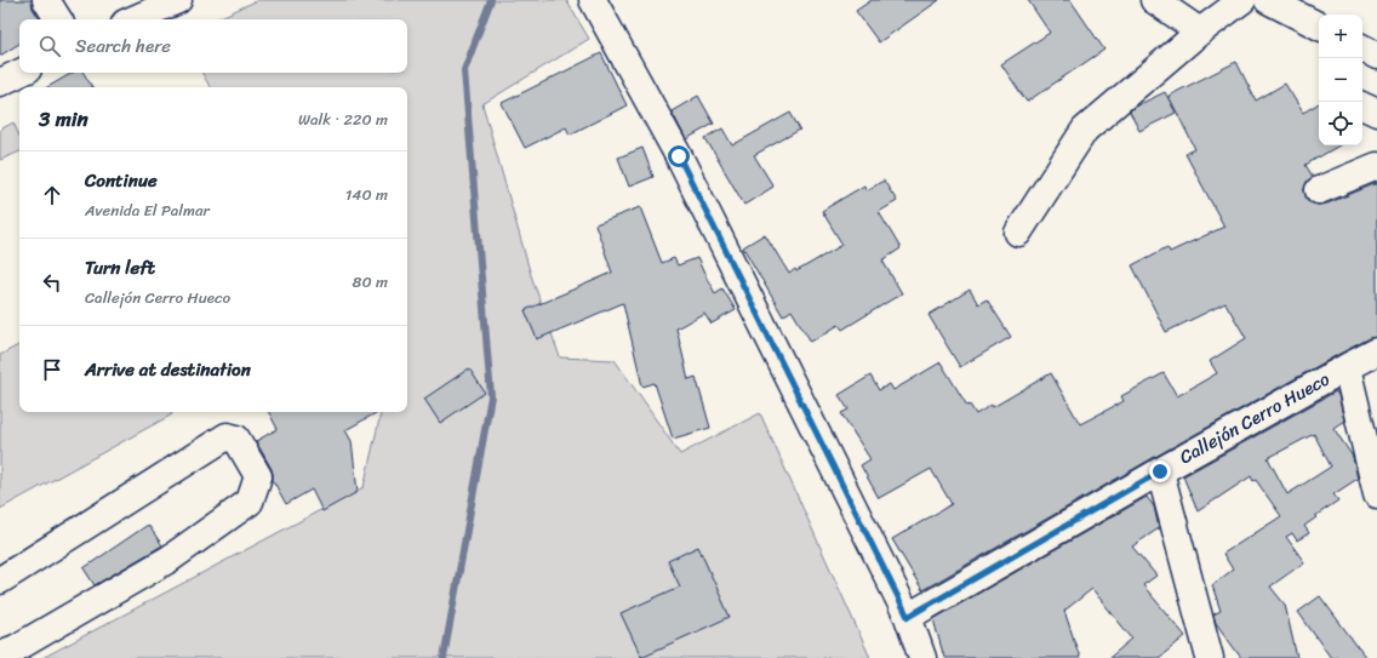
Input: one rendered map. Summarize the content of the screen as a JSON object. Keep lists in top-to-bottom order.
{
  "streets": {
    "street": ["Callejón Cerro Hueco"]
  },
  "page": {
    "map_buttons": ["+", "−"],
    "search": "Search here",
    "heading": ["3 min", "Walk · 220 m"],
    "list": [
      ["Continue", "Avenida El Palmar", "140 m"],
      ["Turn left", "Callejón Cerro Hueco", "80 m"],
      "Arrive at destination"
    ]
  }
}
